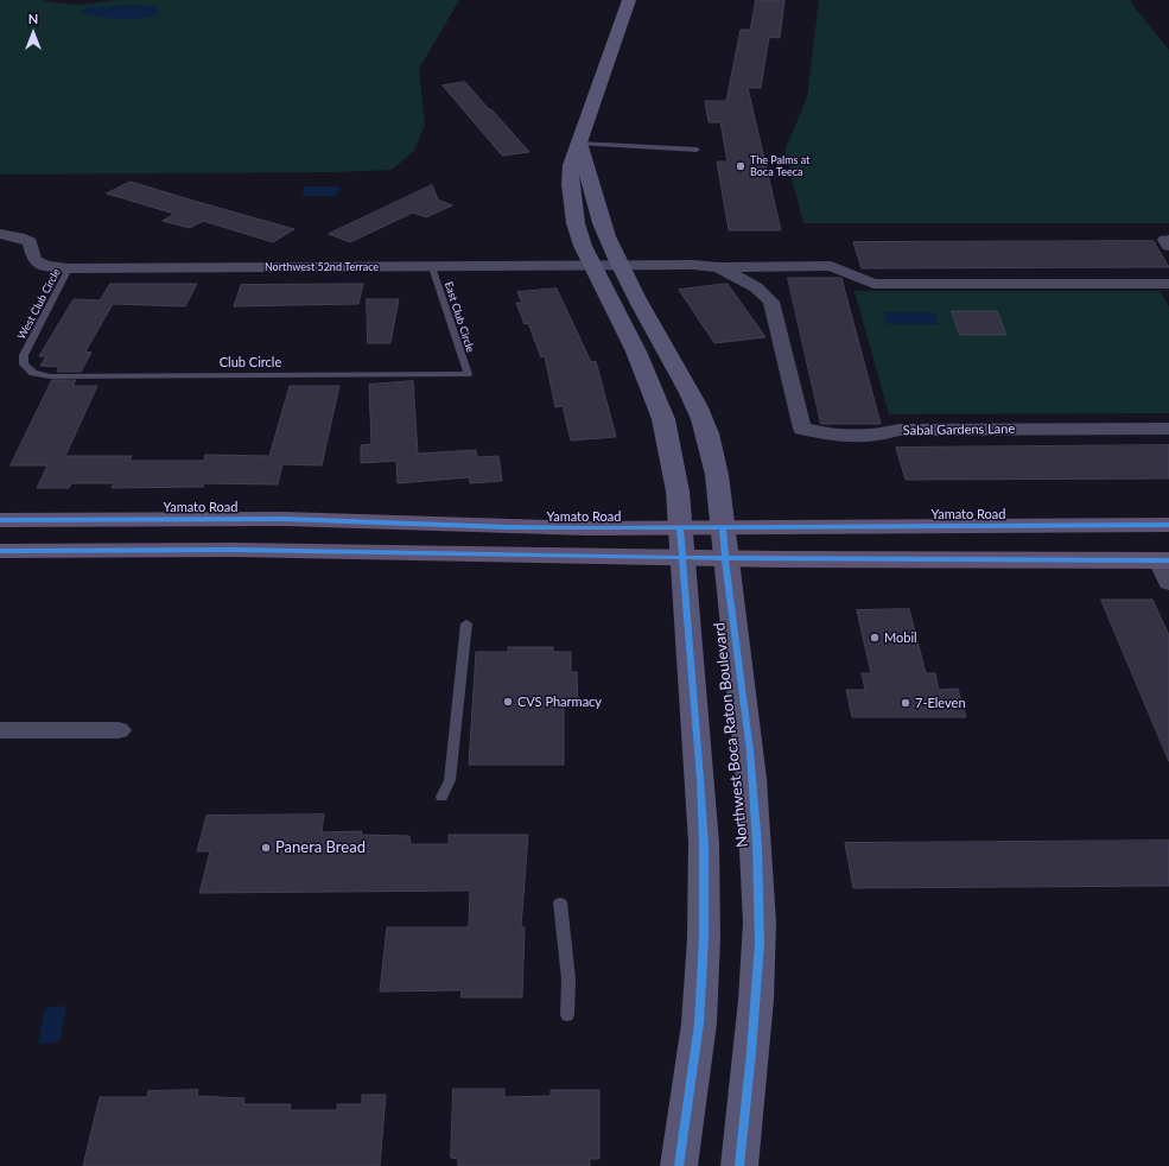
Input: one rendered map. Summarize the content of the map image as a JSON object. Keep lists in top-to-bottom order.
{
  "streets": {
    "main road": ["Yamato Road"],
    "street": ["Northwest 52nd Terrace", "Sabal Gardens Lane", "Northwest Boca Raton Boulevard"],
    "lane": ["West Club Circle", "East Club Circle", "Club Circle"]
  },
  "crossings": [
    ["Northwest 52nd Terrace", "West Club Circle"],
    ["Northwest 52nd Terrace", "East Club Circle"],
    ["West Club Circle", "Club Circle"],
    ["East Club Circle", "Club Circle"],
    ["Yamato Road", "Northwest Boca Raton Boulevard"]
  ],
  "places": [
    "The Palms at Boca Teeca",
    "Mobil",
    "CVS Pharmacy",
    "7-Eleven",
    "Panera Bread"
  ],
  "north": "top"
}
